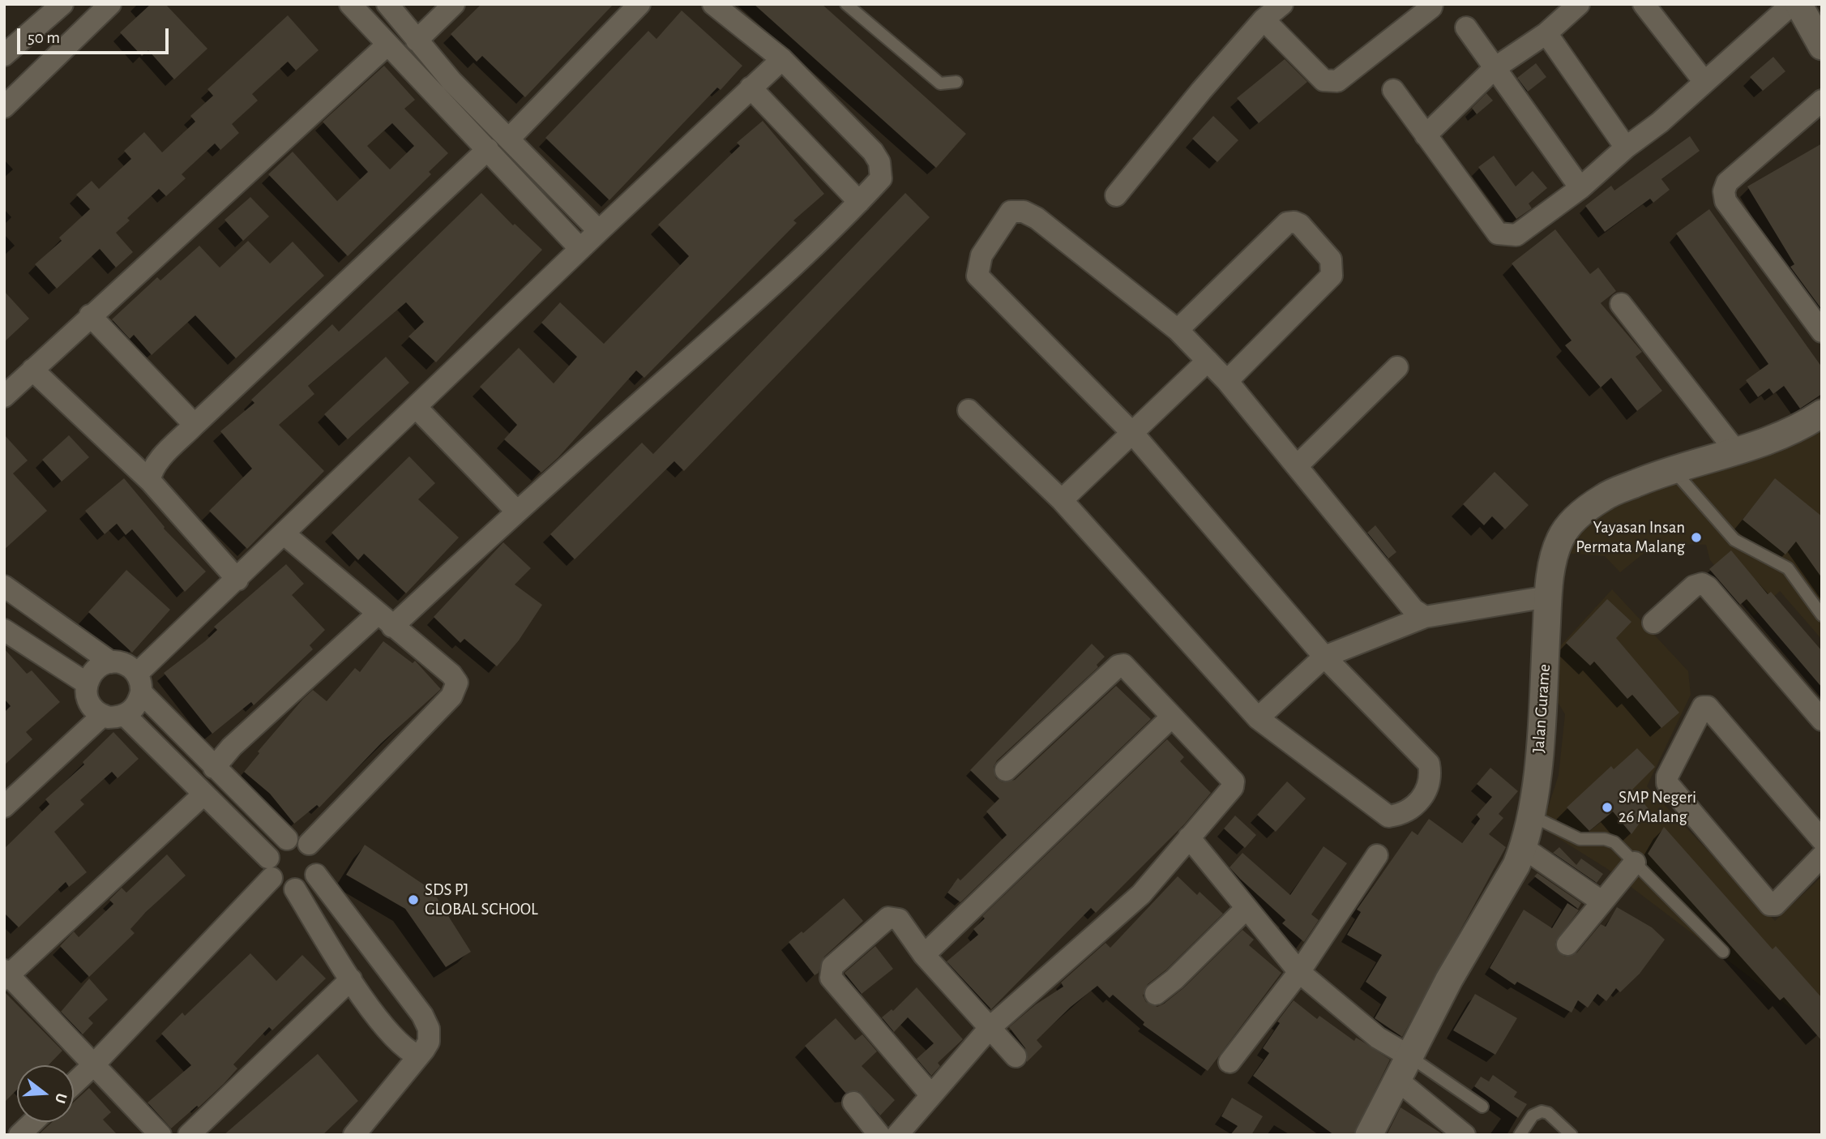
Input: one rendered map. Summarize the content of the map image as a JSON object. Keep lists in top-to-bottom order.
{
  "streets": {
    "street": ["Jalan Gurame"]
  },
  "places": ["Yayasan Insan Permata Malang", "SMP Negeri 26 Malang", "SDS PJ GLOBAL SCHOOL"],
  "scale_bar": "50 m",
  "north": "right"
}
